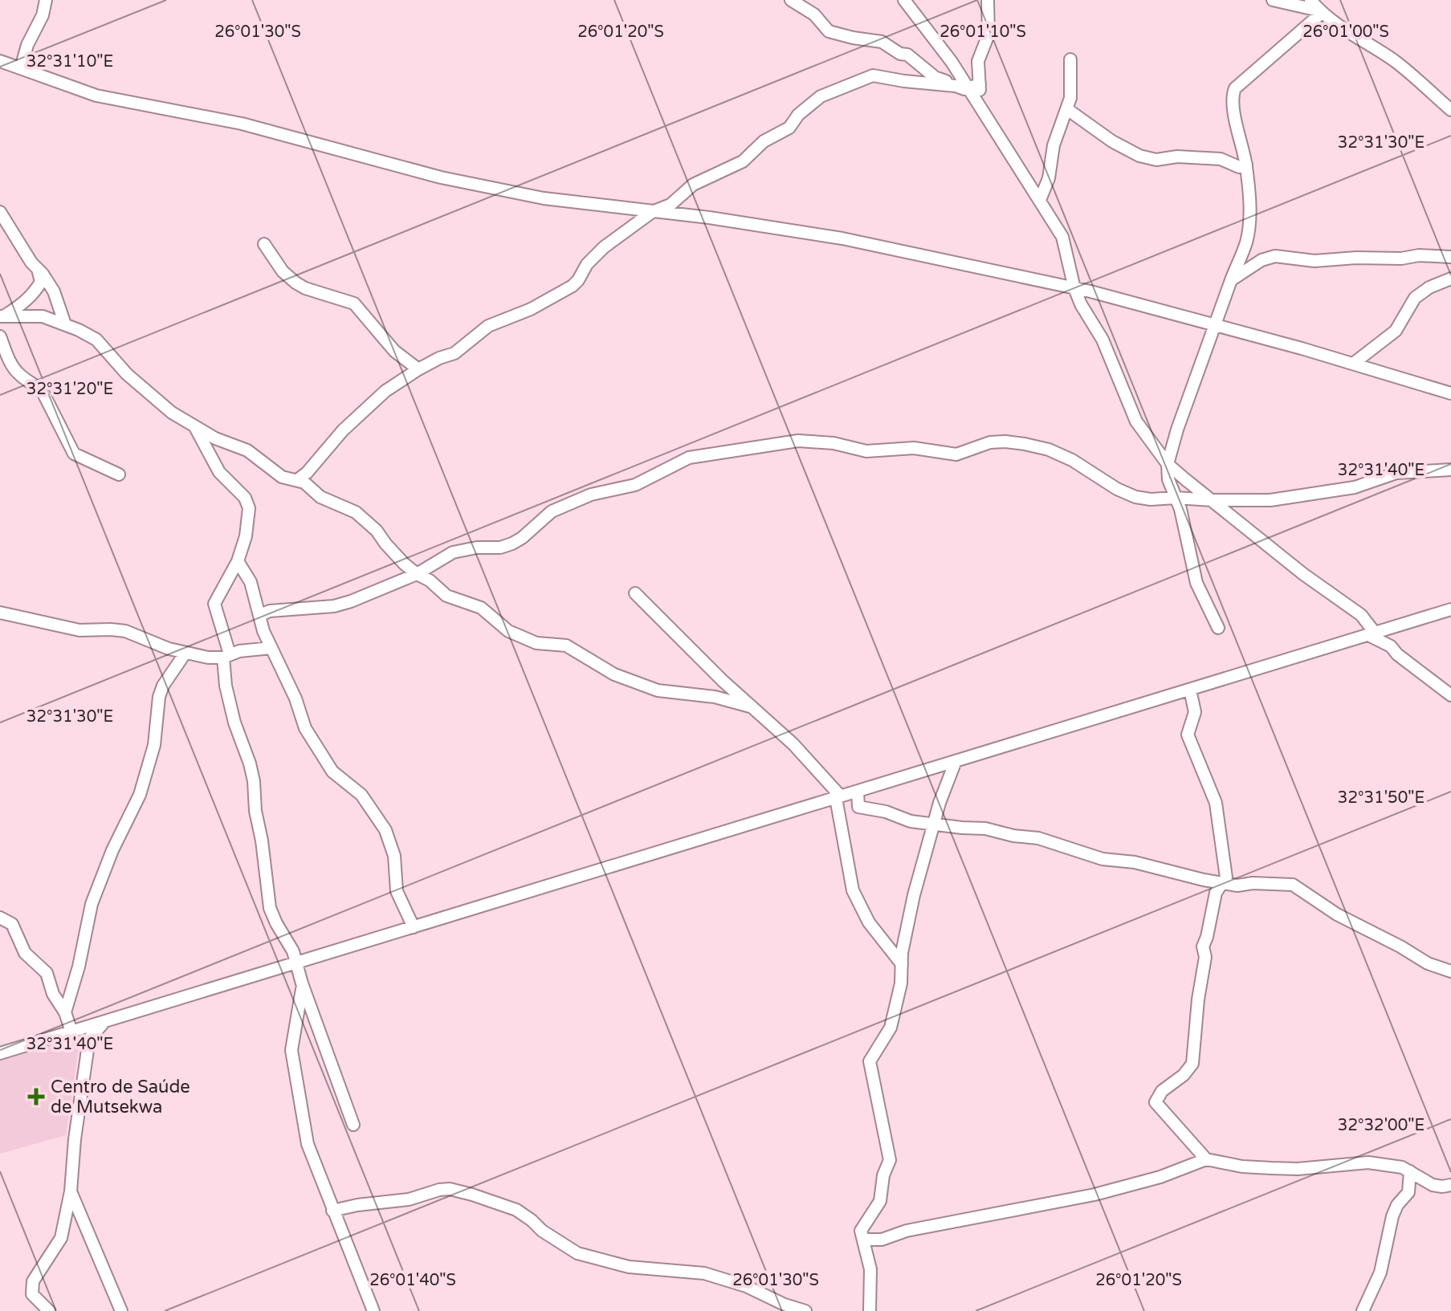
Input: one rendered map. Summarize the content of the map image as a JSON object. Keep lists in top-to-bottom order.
{
  "places": {
    "health": ["Centro de Saúde de Mutsekwa"]
  },
  "coordinates": [
    "26°01'30\"S",
    "26°01'20\"S",
    "26°01'10\"S",
    "26°01'00\"S",
    "32°31'10\"E",
    "32°31'30\"E",
    "32°31'20\"E",
    "32°31'40\"E",
    "32°31'50\"E",
    "32°32'00\"E",
    "26°01'40\"S"
  ]
}
